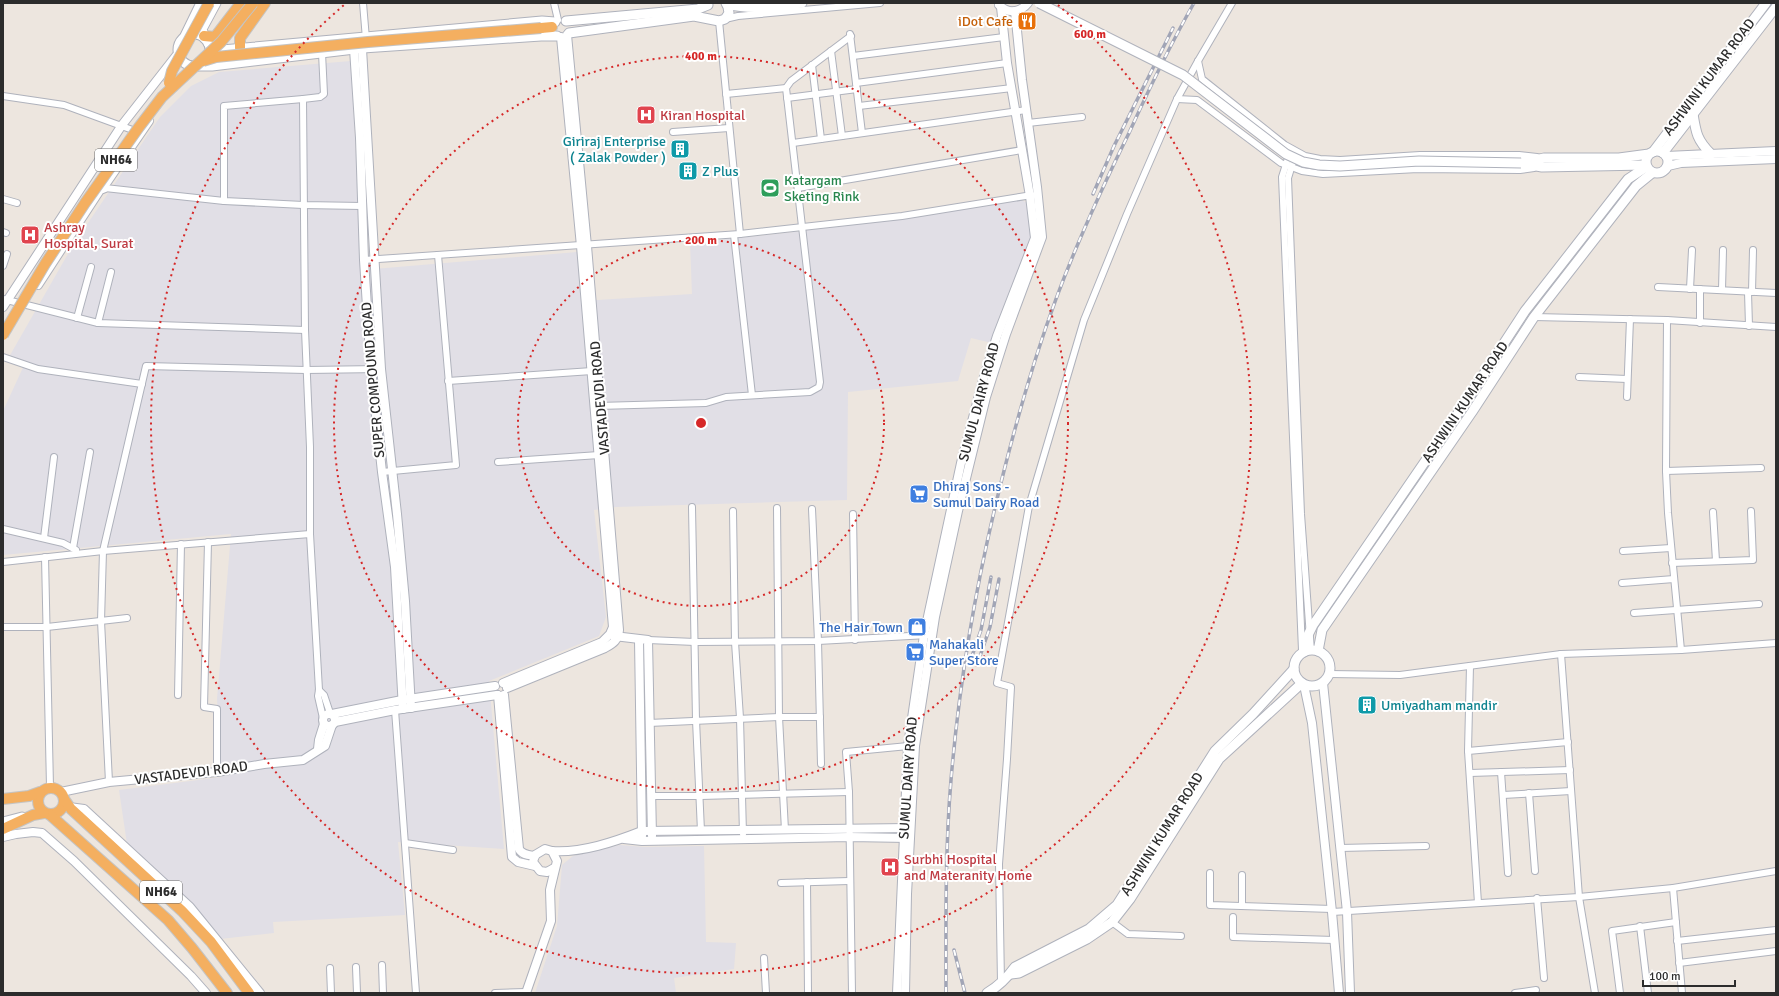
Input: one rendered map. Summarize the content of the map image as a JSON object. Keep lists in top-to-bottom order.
{
  "streets": {
    "highway": ["NH64"],
    "main road": ["ASHWINI KUMAR ROAD"],
    "street": ["SUPER COMPOUND ROAD", "VASTADEVDI ROAD", "SUMUL DAIRY ROAD"]
  },
  "crossings": [
    ["NH64", "VASTADEVDI ROAD"]
  ],
  "places": {
    "restaurant": ["iDot Cafe"],
    "hospital": ["Kiran Hospital", "Ashray Hospital, Surat", "Surbhi Hospital and Materanity Home"],
    "building": ["Giriraj Enterprise ( Zalak Powder )", "Z Plus", "Umiyadham mandir"],
    "sports": ["Katargam Sketing Rink"],
    "supermarket": ["Dhiraj Sons - Sumul Dairy Road", "Mahakali Super Store"],
    "shop": ["The Hair Town"]
  },
  "scale_bar": "100 m",
  "rings": ["600 m", "400 m", "200 m"]
}
